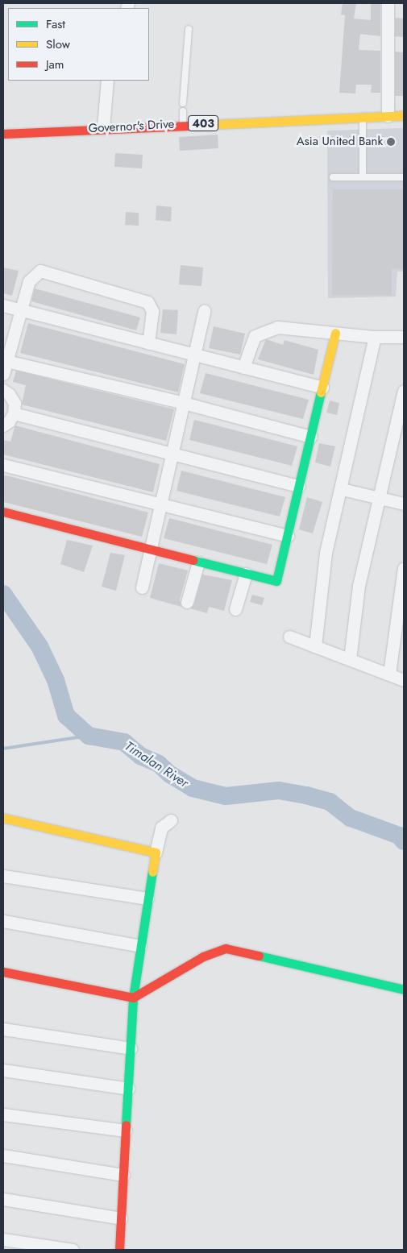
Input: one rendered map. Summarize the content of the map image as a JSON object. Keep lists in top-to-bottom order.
{
  "streets": {
    "street": ["403", "Governor's Drive"]
  },
  "water": ["Timalan River"],
  "places": ["Asia United Bank"],
  "legend": ["Fast", "Slow", "Jam"]
}
